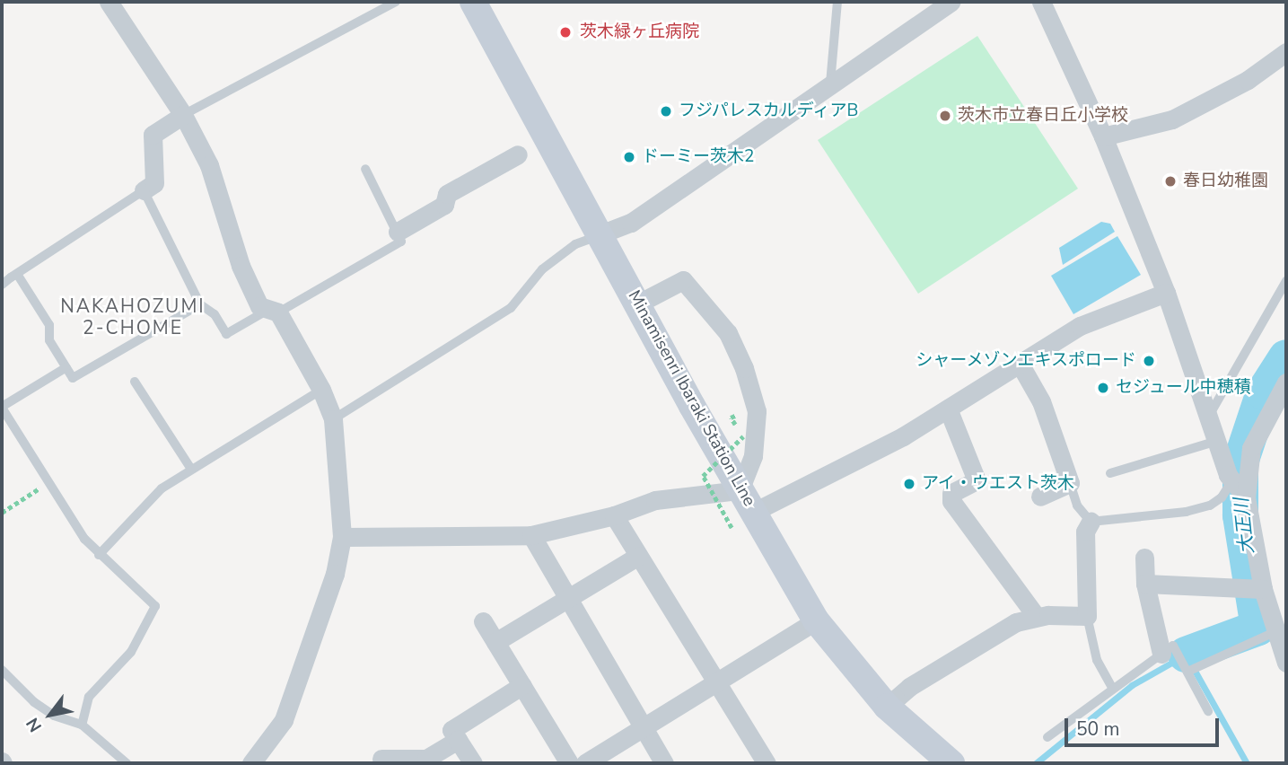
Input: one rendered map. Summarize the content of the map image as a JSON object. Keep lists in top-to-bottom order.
{
  "streets": {
    "main road": ["Minamisenri Ibaraki Station Line"]
  },
  "districts": ["NAKAHOZUMI 2-CHOME"],
  "water": ["大正川"],
  "places": [
    "茨木緑ヶ丘病院",
    "フジパレスカルディアB",
    "茨木市立春日丘小学校",
    "ドーミー茨木2",
    "春日幼稚園",
    "シャーメゾンエキスポロード",
    "セジュール中穂積",
    "アイ・ウエスト茨木"
  ],
  "scale_bar": "50 m",
  "north": "bottom left"
}
